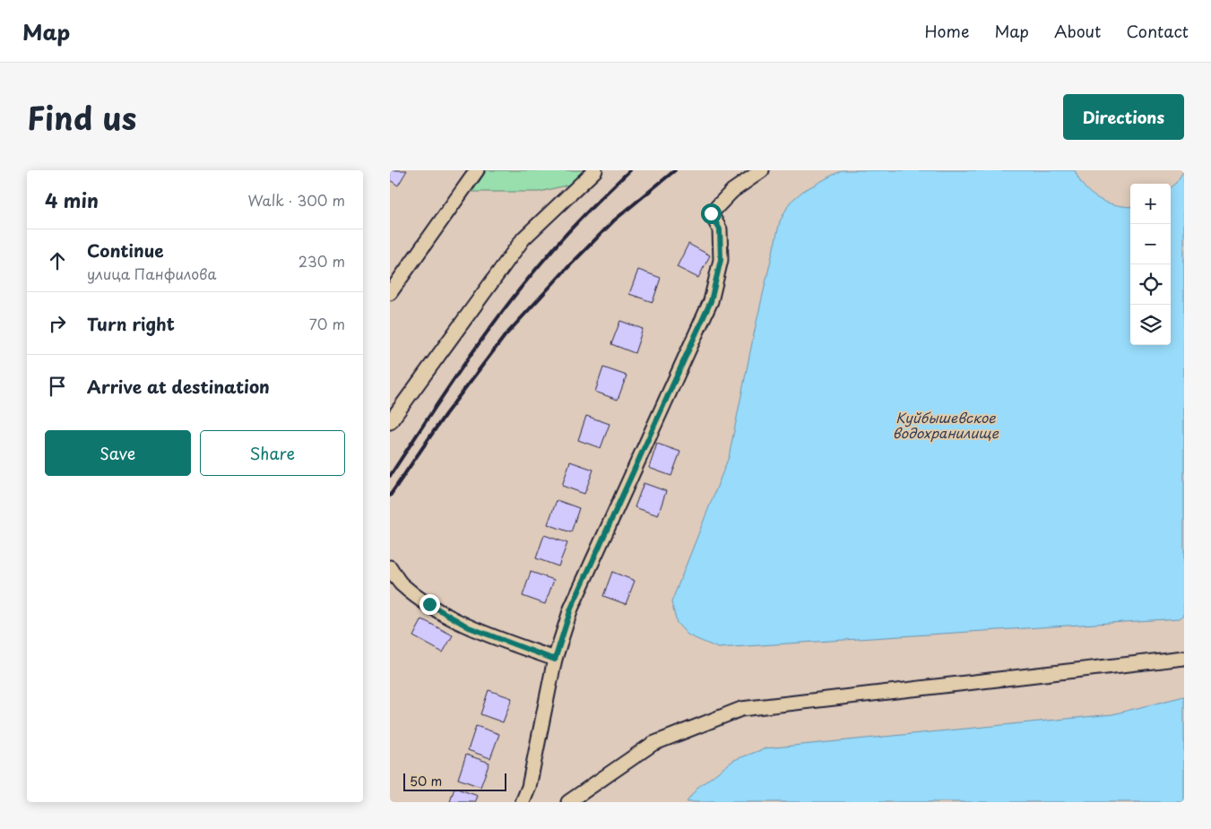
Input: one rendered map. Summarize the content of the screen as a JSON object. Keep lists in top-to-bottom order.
{
  "water": ["Куйбышевское водохранилище"],
  "scale_bar": "50 m",
  "page": {
    "header": "Map",
    "nav": [
      "Home",
      "Map",
      "About",
      "Contact"
    ],
    "title": "Find us",
    "buttons": [
      "Directions",
      ["Save", "Share"]
    ],
    "heading": ["4 min", "Walk · 300 m"],
    "map_buttons": ["+", "−"],
    "list": [
      ["Continue", "улица Панфилова", "230 m"],
      ["Turn right", "70 m"],
      "Arrive at destination"
    ],
    "scale": "50 m"
  }
}
